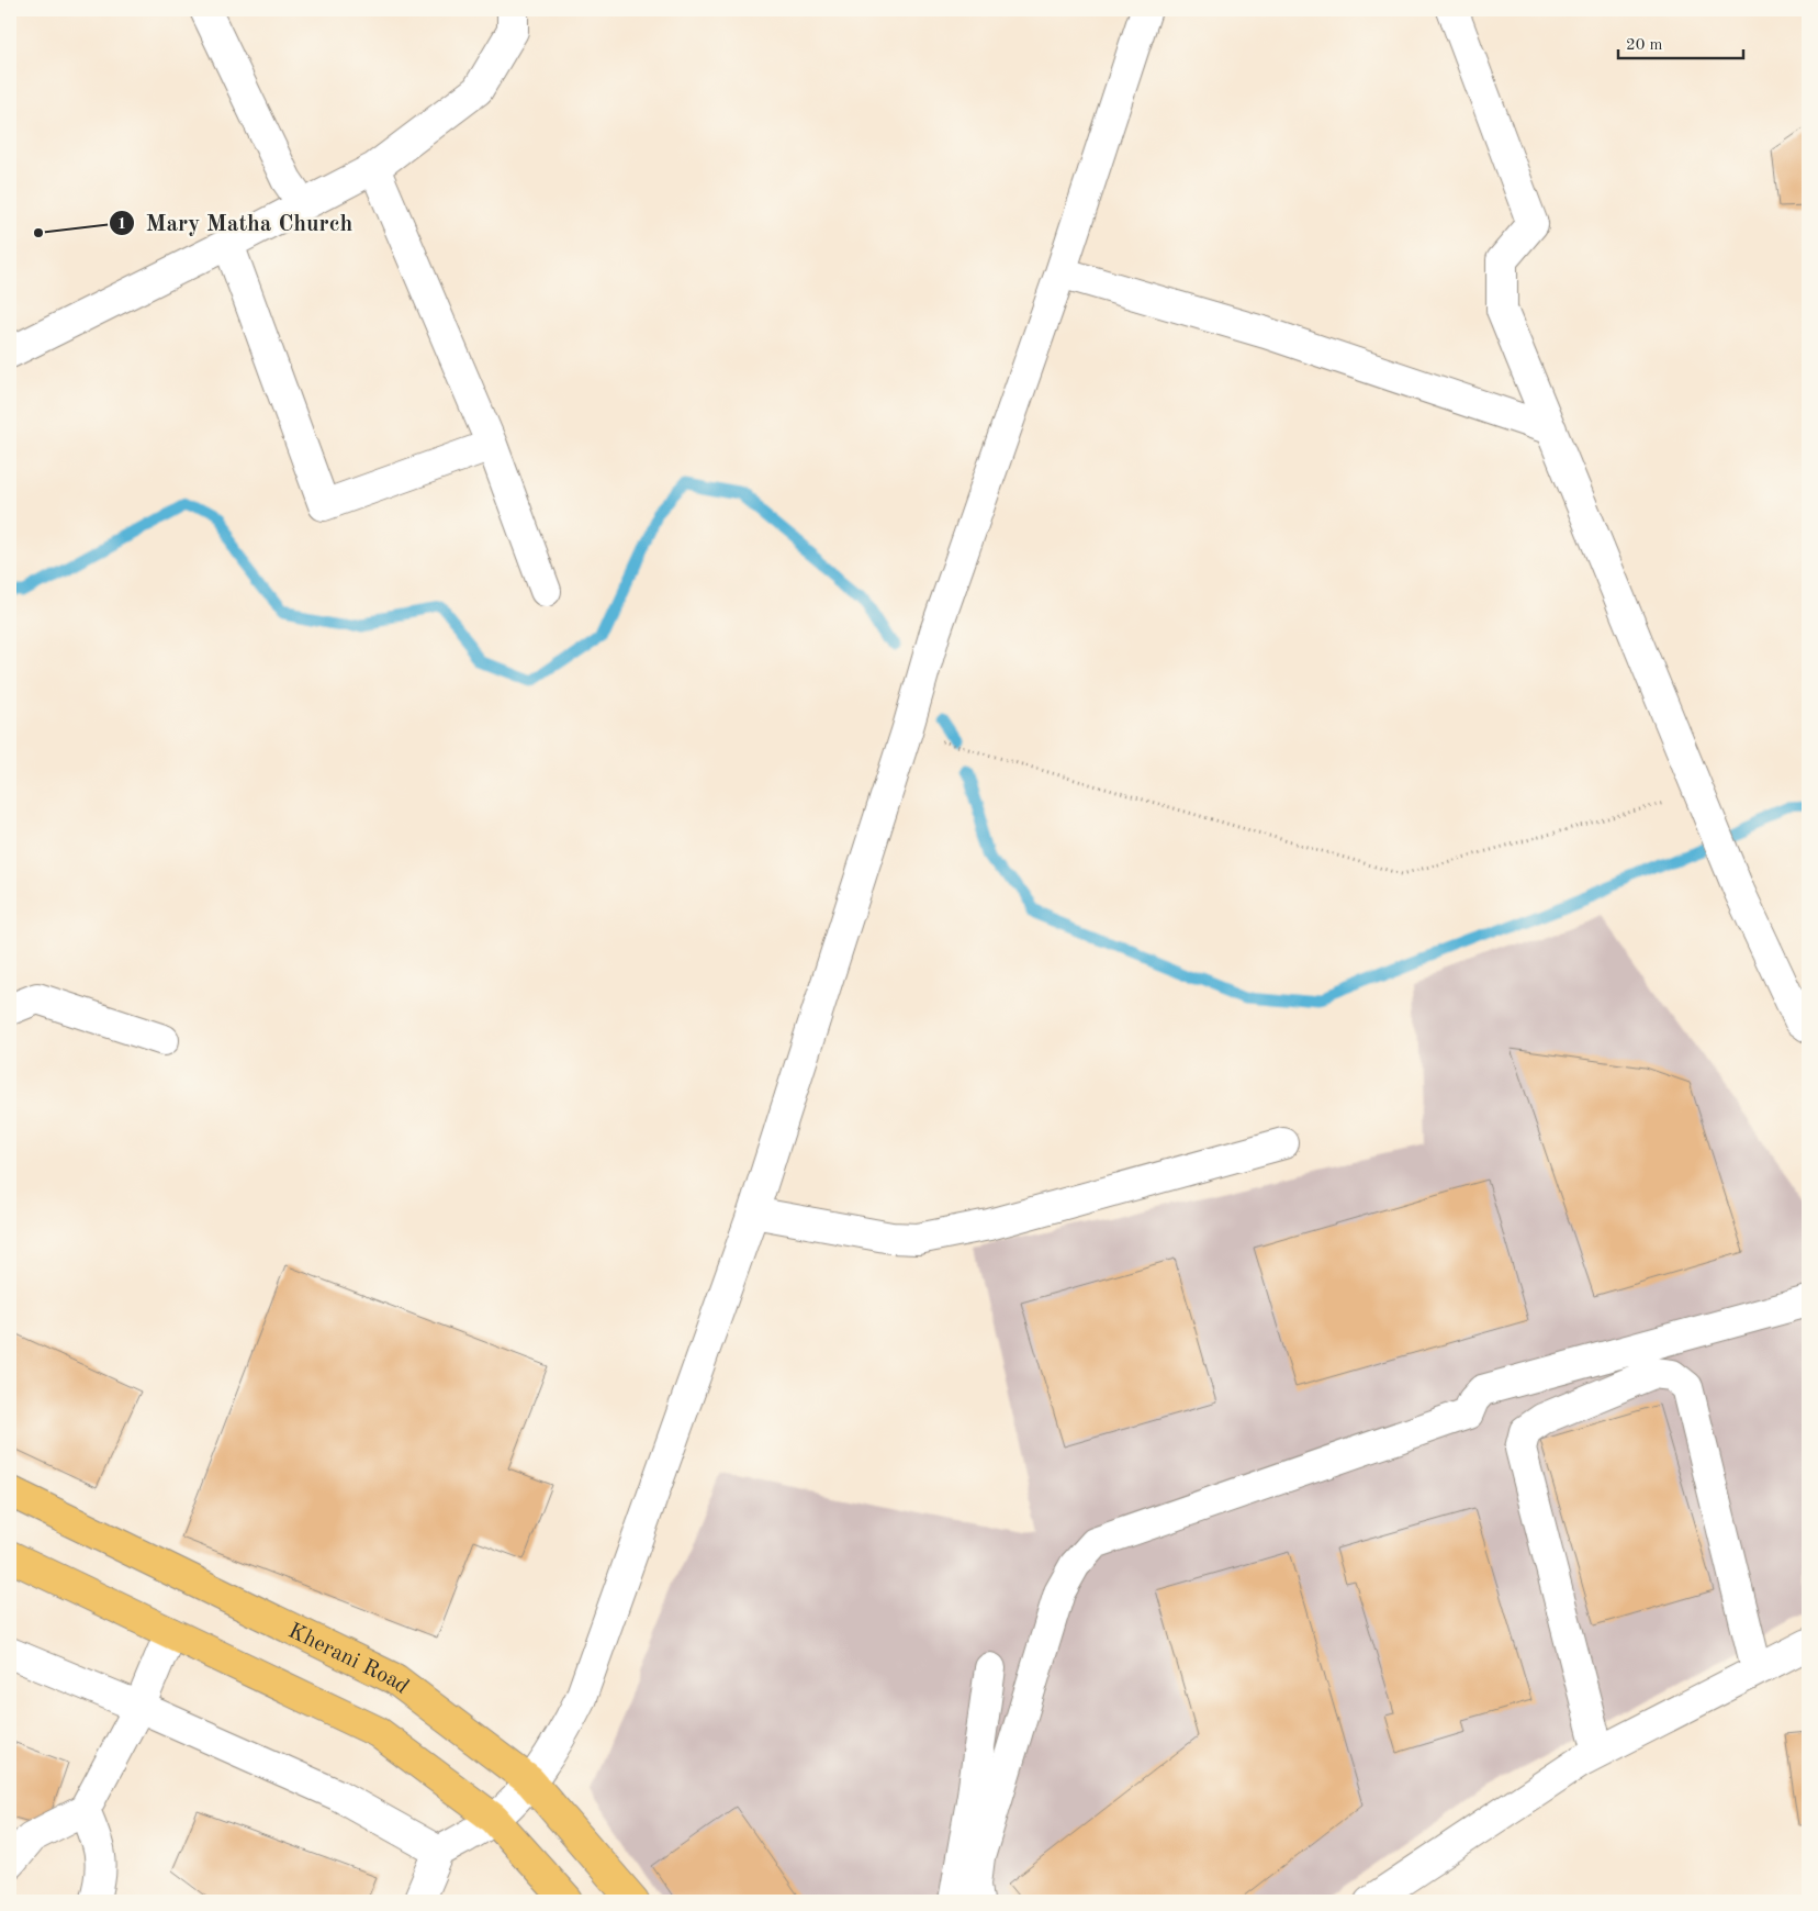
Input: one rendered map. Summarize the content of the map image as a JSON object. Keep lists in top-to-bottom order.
{
  "streets": {
    "main road": ["Kherani Road"]
  },
  "places": ["Mary Matha Church"],
  "scale_bar": "20 m"
}
